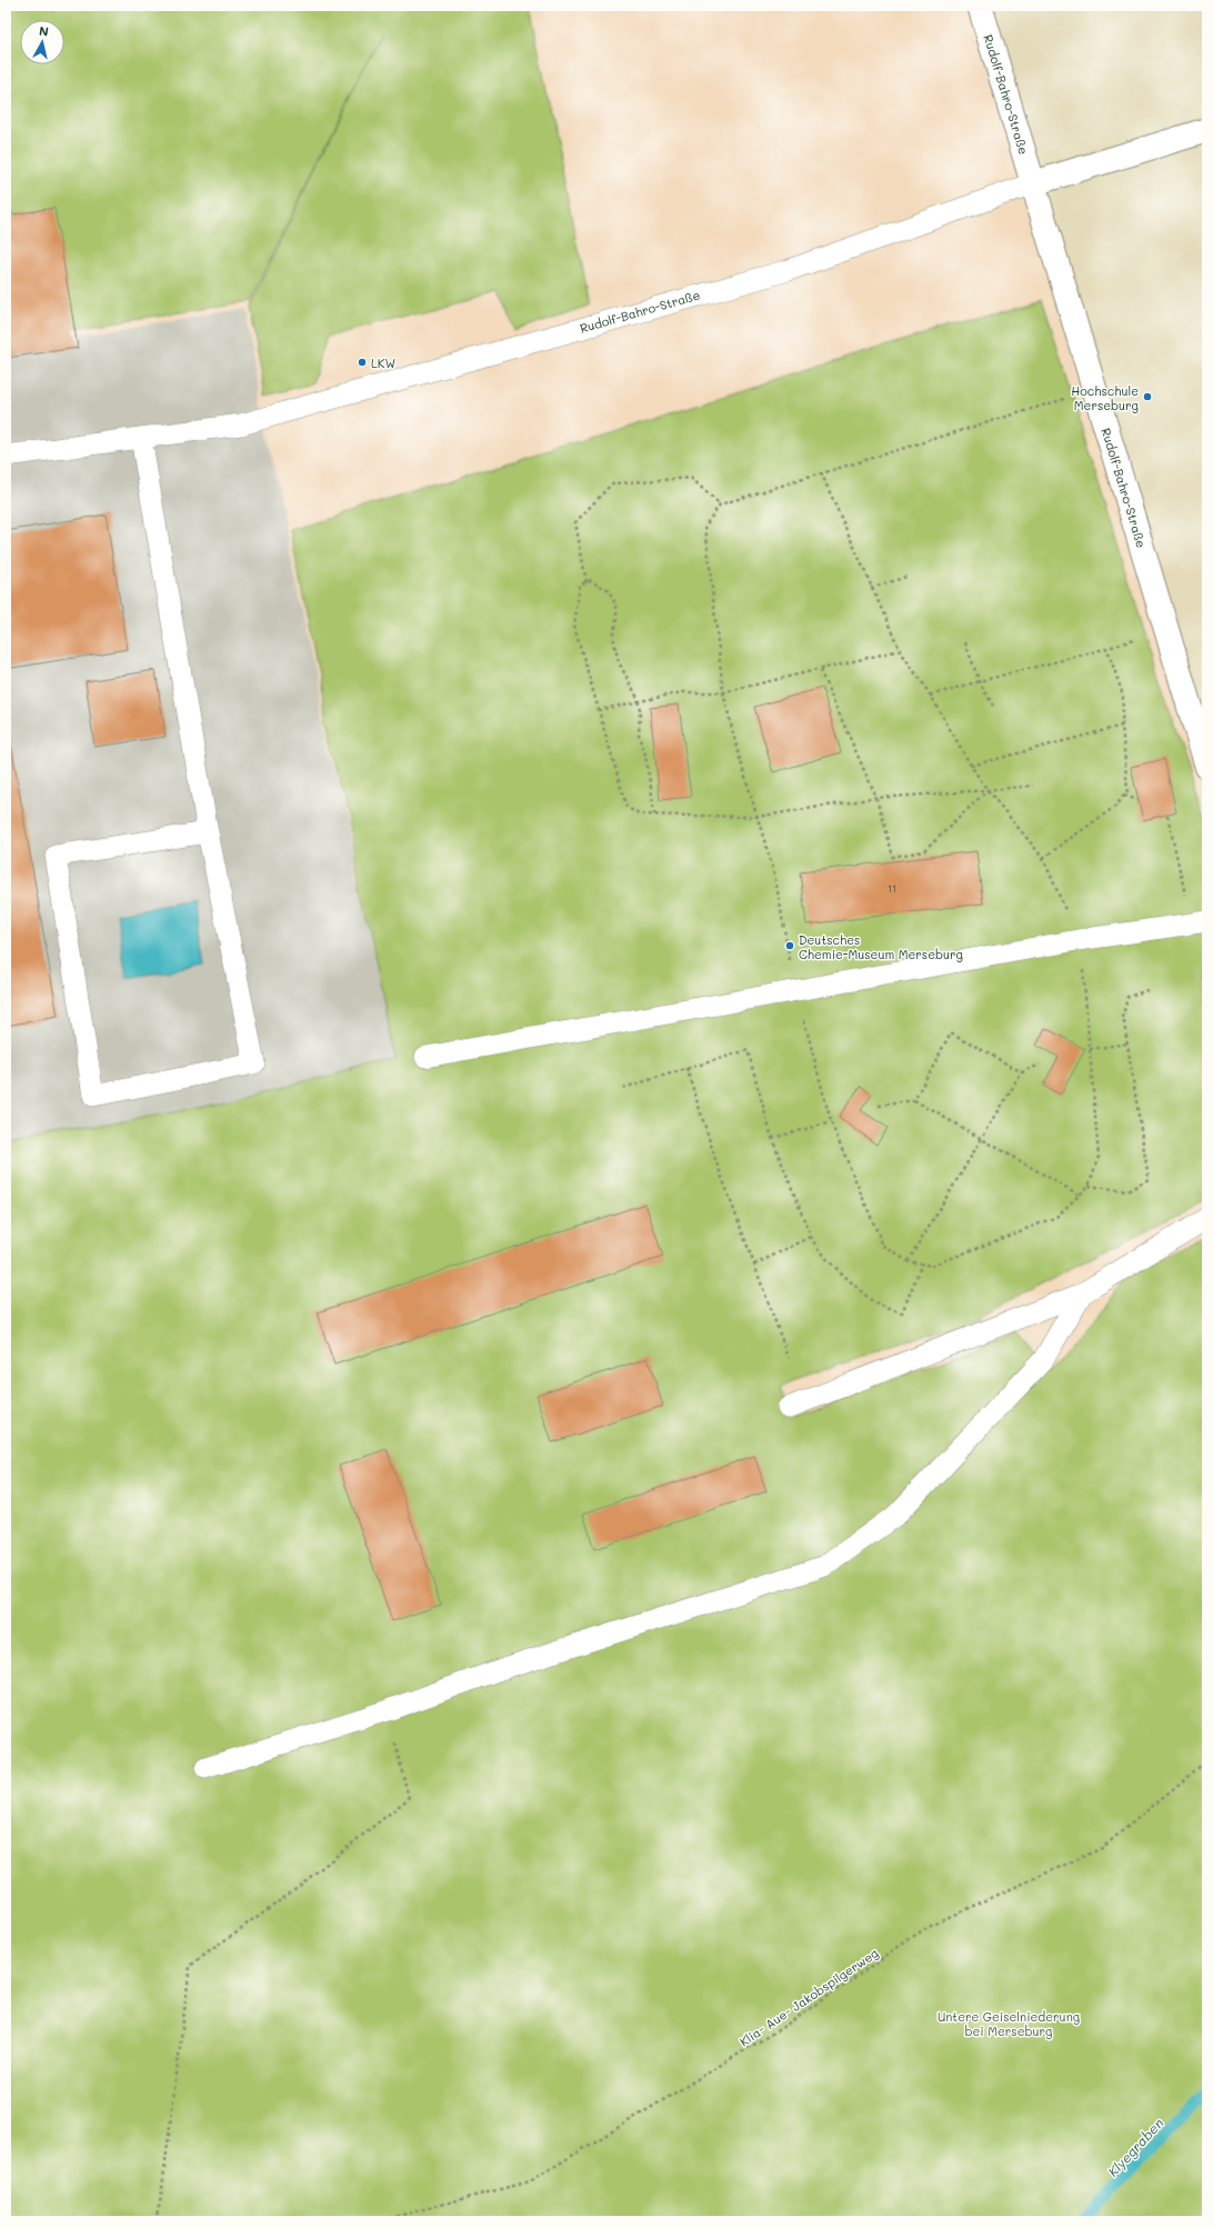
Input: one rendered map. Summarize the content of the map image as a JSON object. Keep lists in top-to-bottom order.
{
  "streets": {
    "street": ["Rudolf-Bahro-Straße"],
    "path": ["Klia- Aue- Jakobspilgerweg"]
  },
  "water": ["Klyegraben"],
  "parks": ["Untere Geiselniederung bei Merseburg"],
  "places": ["LKW", "Hochschule Merseburg", "Deutsches Chemie-Museum Merseburg"],
  "house_numbers": ["11"],
  "north": "top"
}
